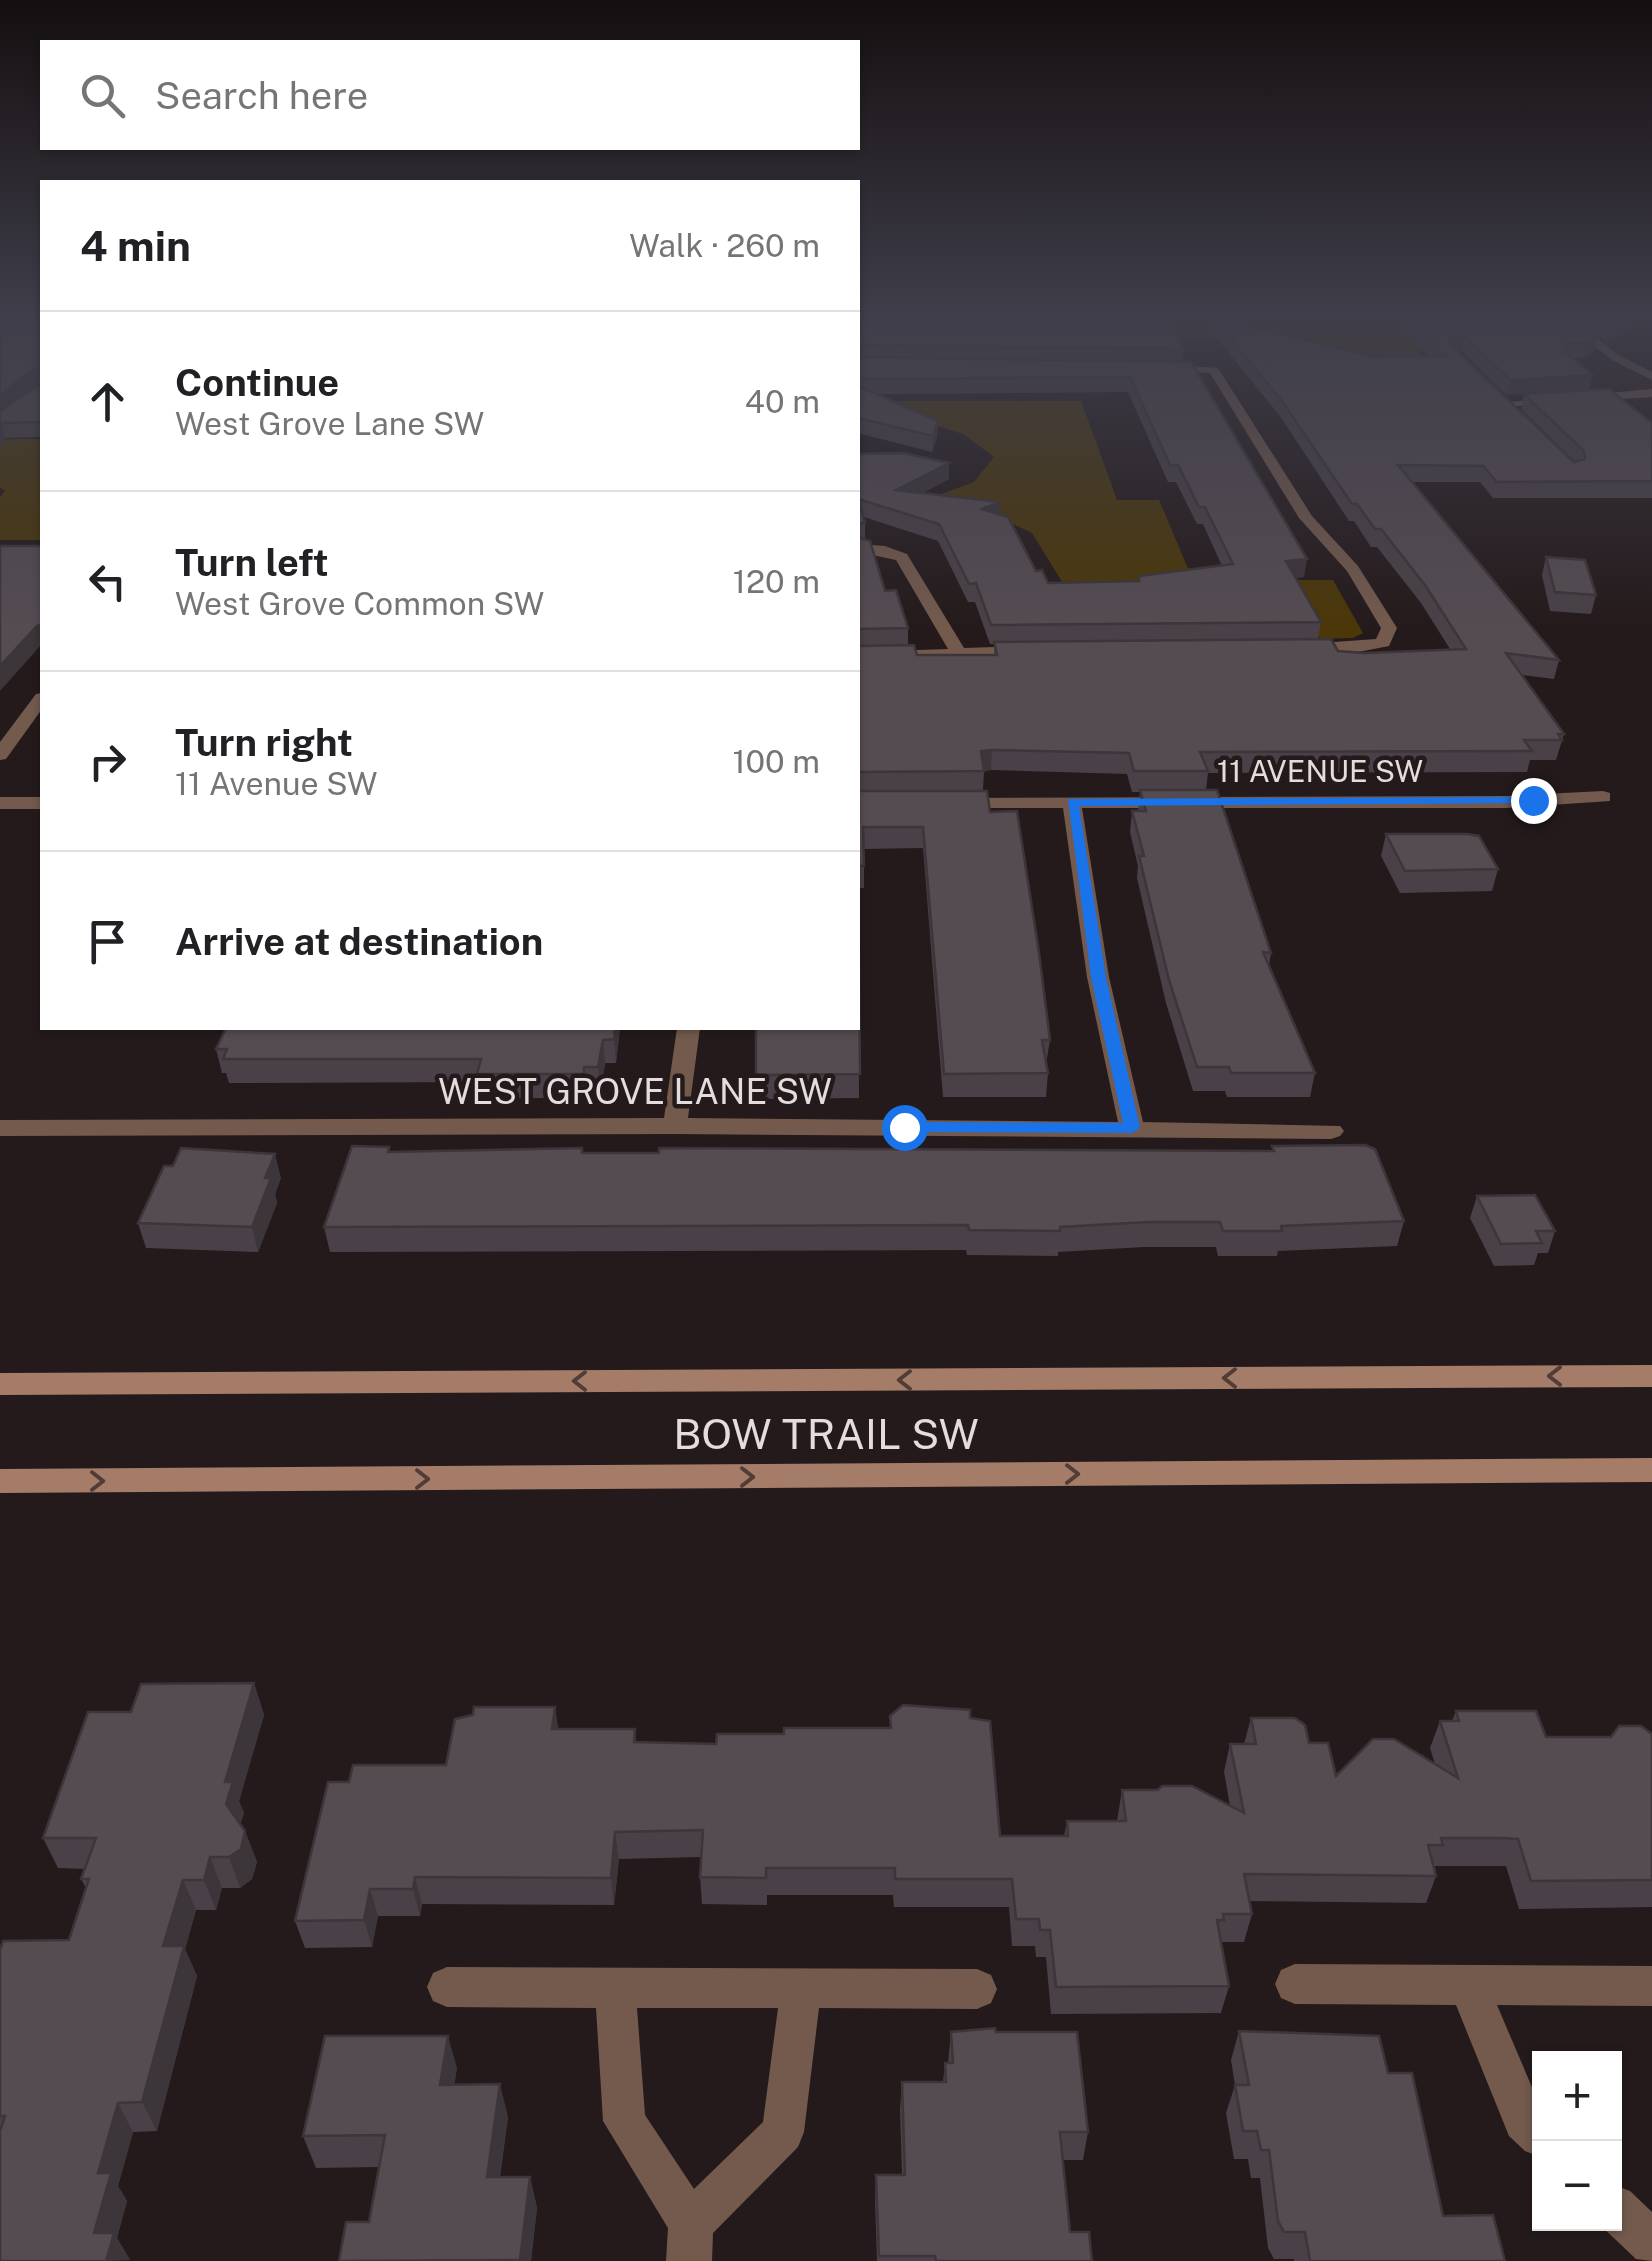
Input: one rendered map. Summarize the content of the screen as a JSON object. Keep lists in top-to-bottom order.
{
  "streets": {
    "main road": ["BOW TRAIL SW"],
    "street": ["11 AVENUE SW", "WEST GROVE LANE SW"]
  },
  "page": {
    "search": "Search here",
    "heading": ["4 min", "Walk · 260 m"],
    "list": [
      ["Continue", "West Grove Lane SW", "40 m"],
      ["Turn left", "West Grove Common SW", "120 m"],
      ["Turn right", "11 Avenue SW", "100 m"],
      "Arrive at destination"
    ],
    "map_buttons": ["+", "−"]
  }
}
